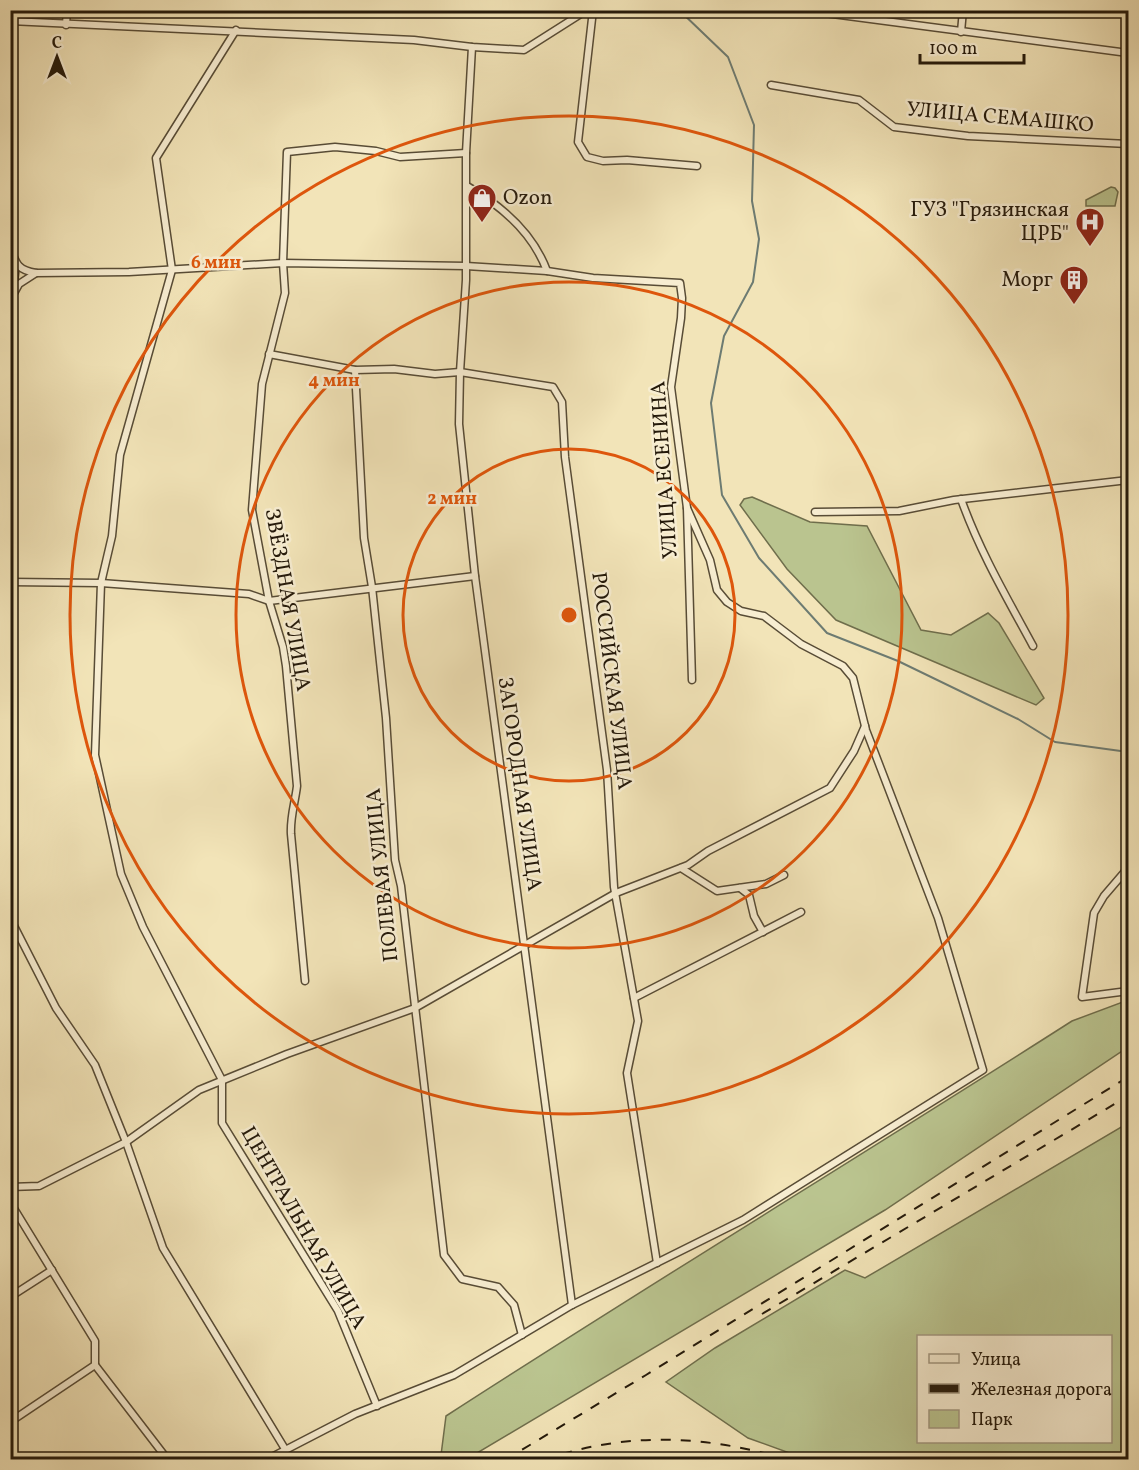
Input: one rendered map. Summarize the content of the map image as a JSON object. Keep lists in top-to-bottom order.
{
  "streets": {
    "street": [
      "УЛИЦА СЕМАШКО",
      "УЛИЦА ЕСЕНИНА",
      "ЗВЁЗДНАЯ УЛИЦА",
      "РОССИЙСКАЯ УЛИЦА",
      "ЗАГОРОДНАЯ УЛИЦА",
      "ПОЛЕВАЯ УЛИЦА",
      "ЦЕНТРАЛЬНАЯ УЛИЦА"
    ]
  },
  "crossings": [
    ["УЛИЦА ЕСЕНИНА", "ЗВЁЗДНАЯ УЛИЦА"],
    ["УЛИЦА ЕСЕНИНА", "ЗАГОРОДНАЯ УЛИЦА"],
    ["УЛИЦА ЕСЕНИНА", "ЦЕНТРАЛЬНАЯ УЛИЦА"],
    ["ЗВЁЗДНАЯ УЛИЦА", "РОССИЙСКАЯ УЛИЦА"],
    ["РОССИЙСКАЯ УЛИЦА", "ЗАГОРОДНАЯ УЛИЦА"],
    ["РОССИЙСКАЯ УЛИЦА", "ПОЛЕВАЯ УЛИЦА"]
  ],
  "places": {
    "shop": ["Ozon"],
    "hospital": ["ГУЗ \"Грязинская ЦРБ\""],
    "building": ["Морг"]
  },
  "legend": ["Улица", "Железная дорога", "Парк"],
  "scale_bar": "100 m",
  "north": "top",
  "rings": ["6 мин", "4 мин", "2 мин"]
}
